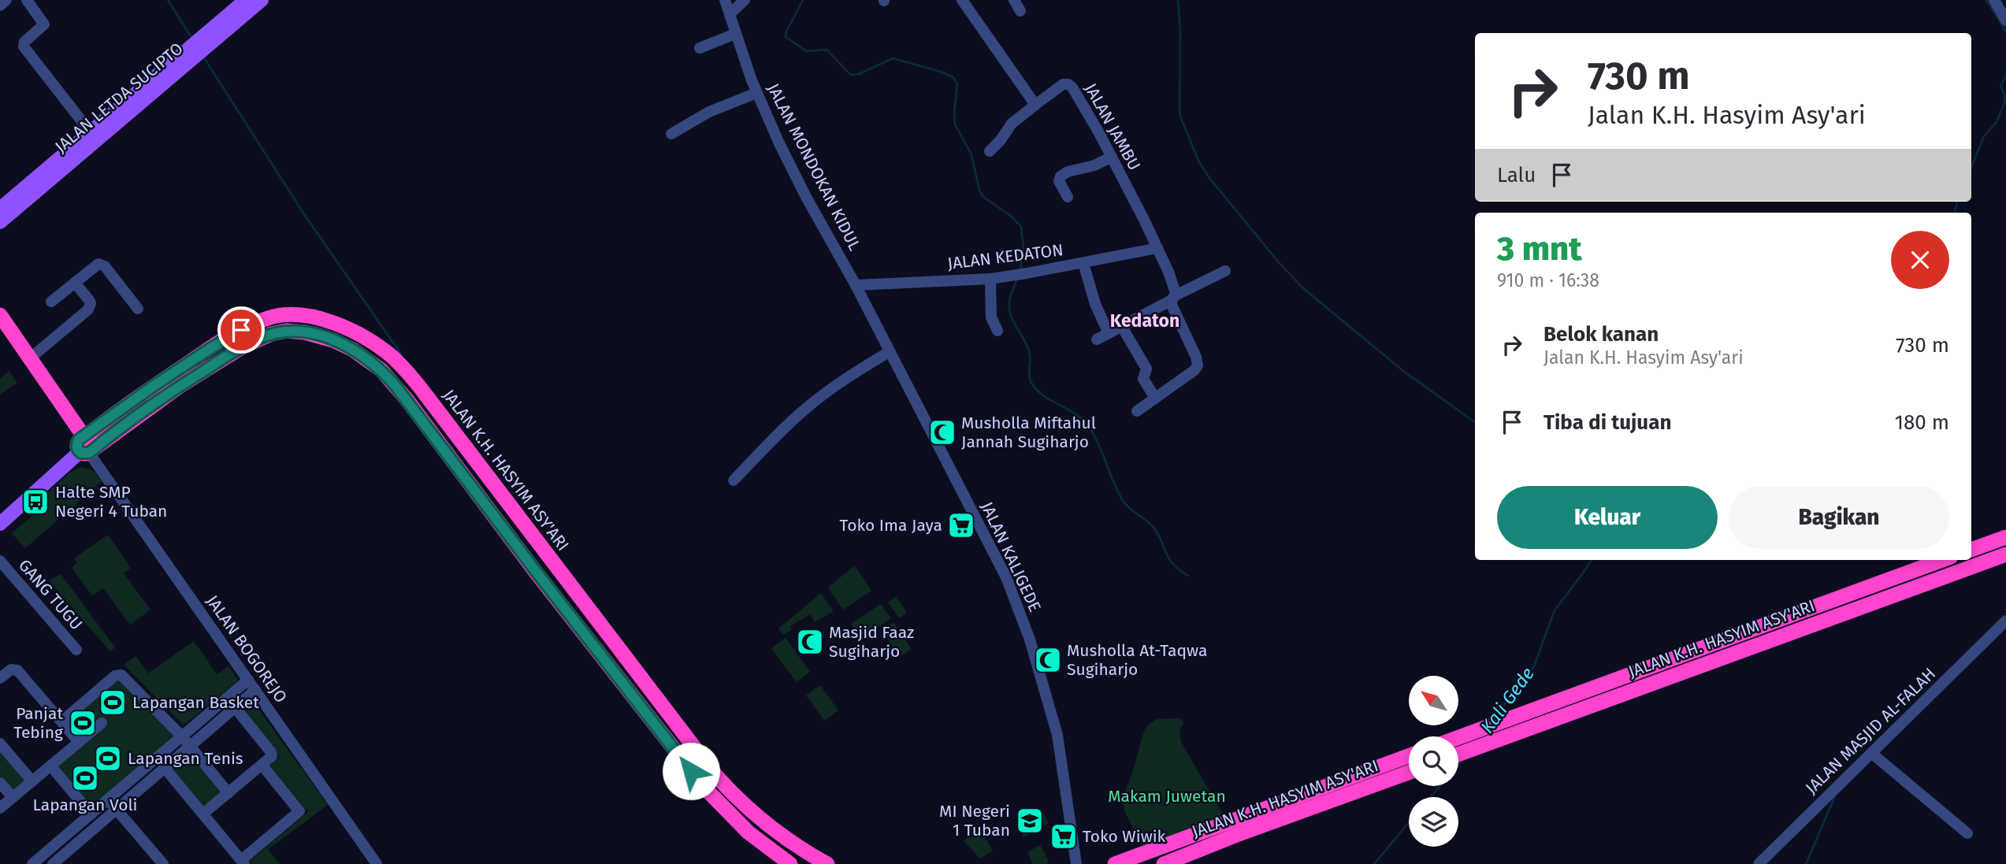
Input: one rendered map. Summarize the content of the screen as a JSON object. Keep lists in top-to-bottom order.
{
  "streets": {
    "highway": ["JALAN K.H. HASYIM ASY'ARI"],
    "main road": ["JALAN LETDA SUCIPTO"],
    "street": [
      "JALAN JAMBU",
      "JALAN MONDOKAN KIDUL",
      "JALAN KEDATON",
      "JALAN KALIGEDE",
      "GANG TUGU",
      "JALAN BOGOREJO",
      "JALAN MASJID AL-FALAH"
    ]
  },
  "crossings": [
    ["JALAN JAMBU", "JALAN KEDATON"],
    ["JALAN MONDOKAN KIDUL", "JALAN KEDATON"],
    ["JALAN MONDOKAN KIDUL", "JALAN KALIGEDE"],
    ["JALAN KEDATON", "JALAN KALIGEDE"],
    ["JALAN K.H. HASYIM ASY'ARI", "JALAN BOGOREJO"]
  ],
  "districts": ["Kedaton"],
  "water": ["Kali Gede"],
  "parks": ["Makam Juwetan"],
  "places": {
    "mosque": ["Musholla Miftahul Jannah Sugiharjo", "Masjid Faaz Sugiharjo", "Musholla At-Taqwa Sugiharjo"],
    "bus stop": ["Halte SMP Negeri 4 Tuban"],
    "supermarket": ["Toko Ima Jaya", "Toko Wiwik"],
    "sports": [
      "Lapangan Basket",
      "Panjat Tebing",
      "Lapangan Tenis",
      "Lapangan Voli"
    ],
    "school or university": ["MI Negeri 1 Tuban"]
  },
  "north": "top left",
  "page": {
    "turn": ["730 m", "Jalan K.H. Hasyim Asy'ari"],
    "then": "Lalu",
    "heading": ["3 mnt", "910 m · 16:38"],
    "list": [
      {
        "name": "Belok kanan",
        "note": "Jalan K.H. Hasyim Asy'ari",
        "value": "730 m"
      },
      {
        "name": "Tiba di tujuan",
        "value": "180 m"
      }
    ],
    "buttons": ["Keluar", "Bagikan"]
  }
}
